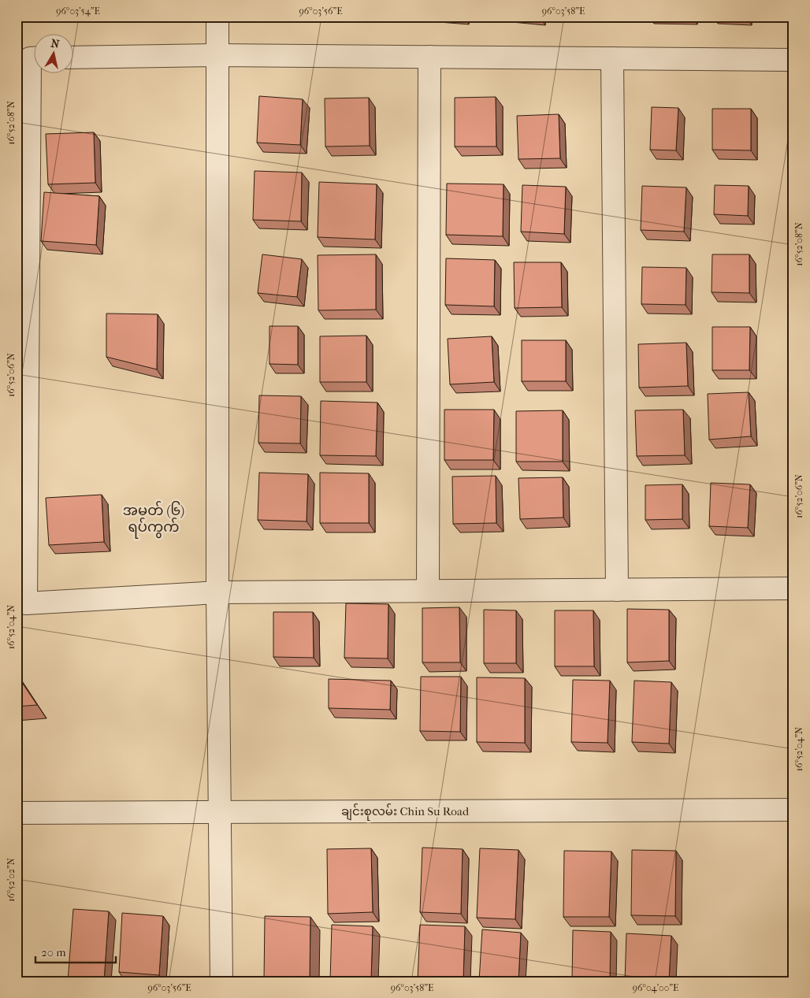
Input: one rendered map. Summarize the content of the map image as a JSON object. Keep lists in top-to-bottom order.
{
  "streets": {
    "street": ["ချင်းစုလမ်း Chin Su Road"]
  },
  "districts": ["အမှတ် (၆) ရပ်ကွက်"],
  "scale_bar": "20 m",
  "north": "top",
  "coordinates": [
    "96°03'54\"E",
    "96°03'56\"E",
    "96°03'58\"E",
    "16°52'08\"N",
    "16°52'06\"N",
    "16°52'04\"N",
    "16°52'02\"N",
    "96°04'00\"E"
  ]
}
